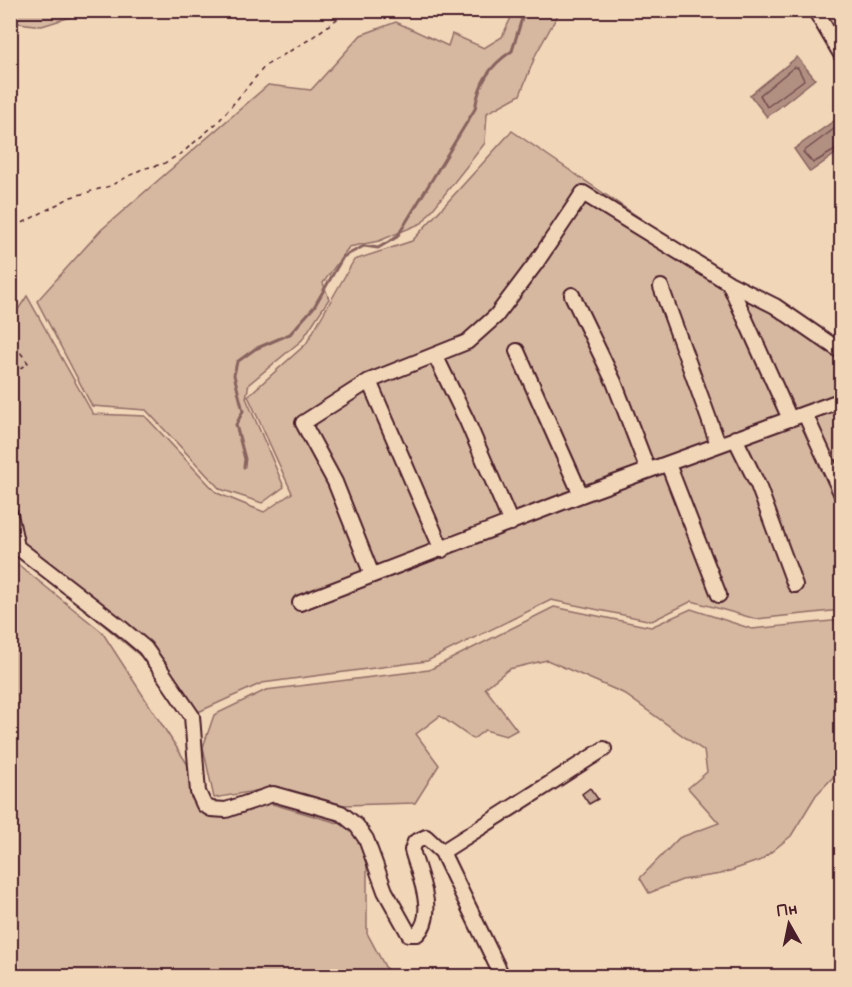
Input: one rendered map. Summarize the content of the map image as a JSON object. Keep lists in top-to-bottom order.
{
  "north": "top"
}
